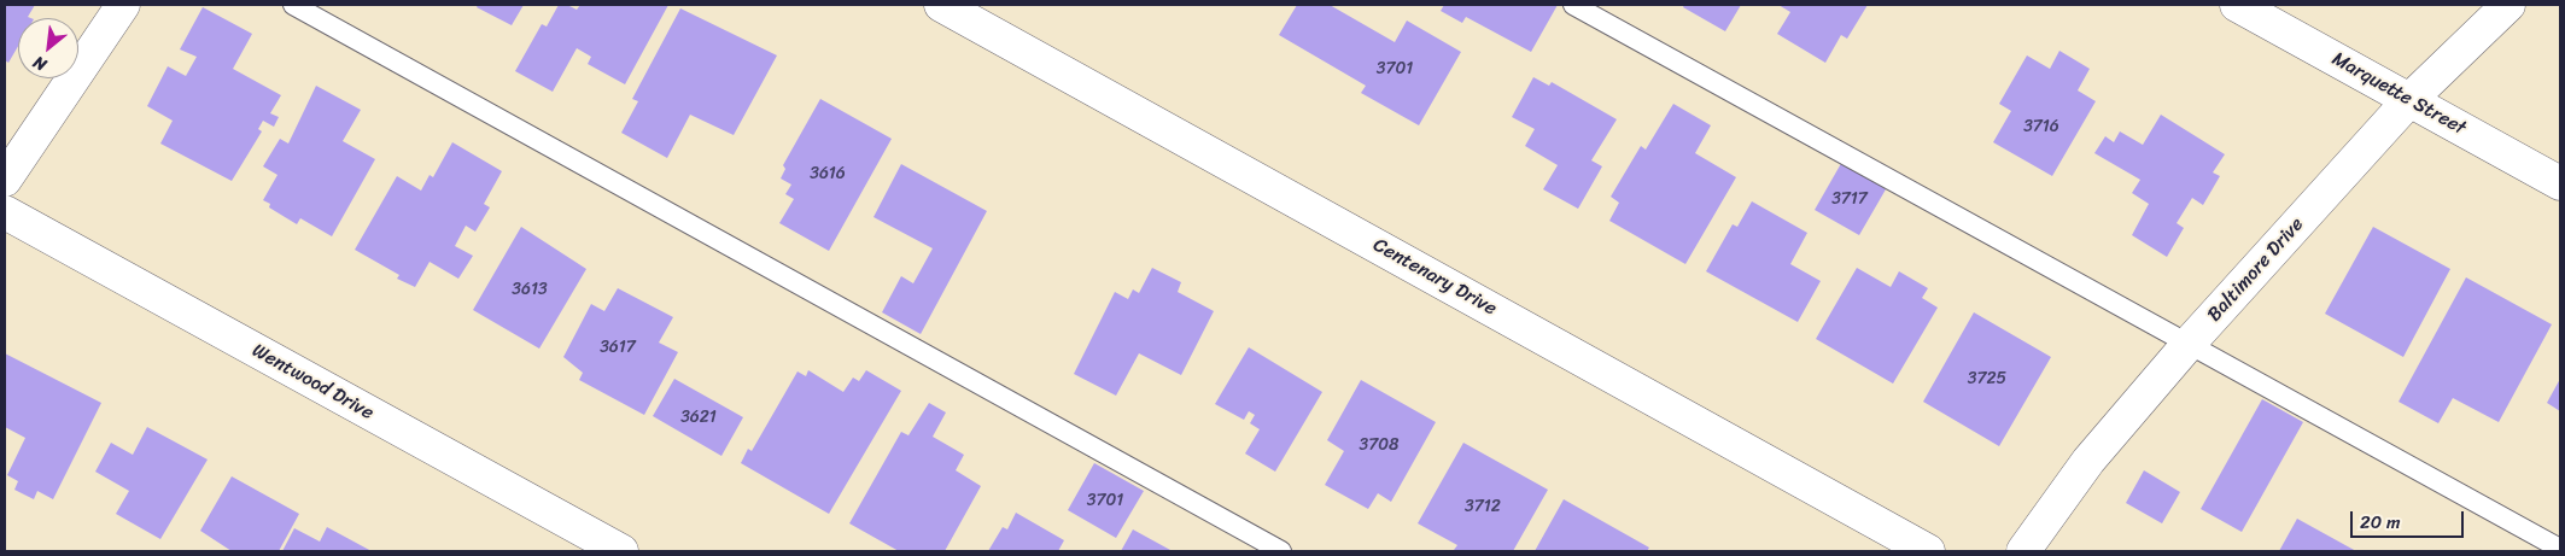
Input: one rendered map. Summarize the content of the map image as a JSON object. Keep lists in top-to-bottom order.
{
  "streets": {
    "street": [
      "Marquette Street",
      "Baltimore Drive",
      "Centenary Drive",
      "Wentwood Drive"
    ]
  },
  "crossings": [
    ["Marquette Street", "Baltimore Drive"]
  ],
  "house_numbers": [
    "3701",
    "3716",
    "3616",
    "3717",
    "3613",
    "3617",
    "3725",
    "3621",
    "3708",
    "3701",
    "3712"
  ],
  "scale_bar": "20 m",
  "north": "bottom left"
}
